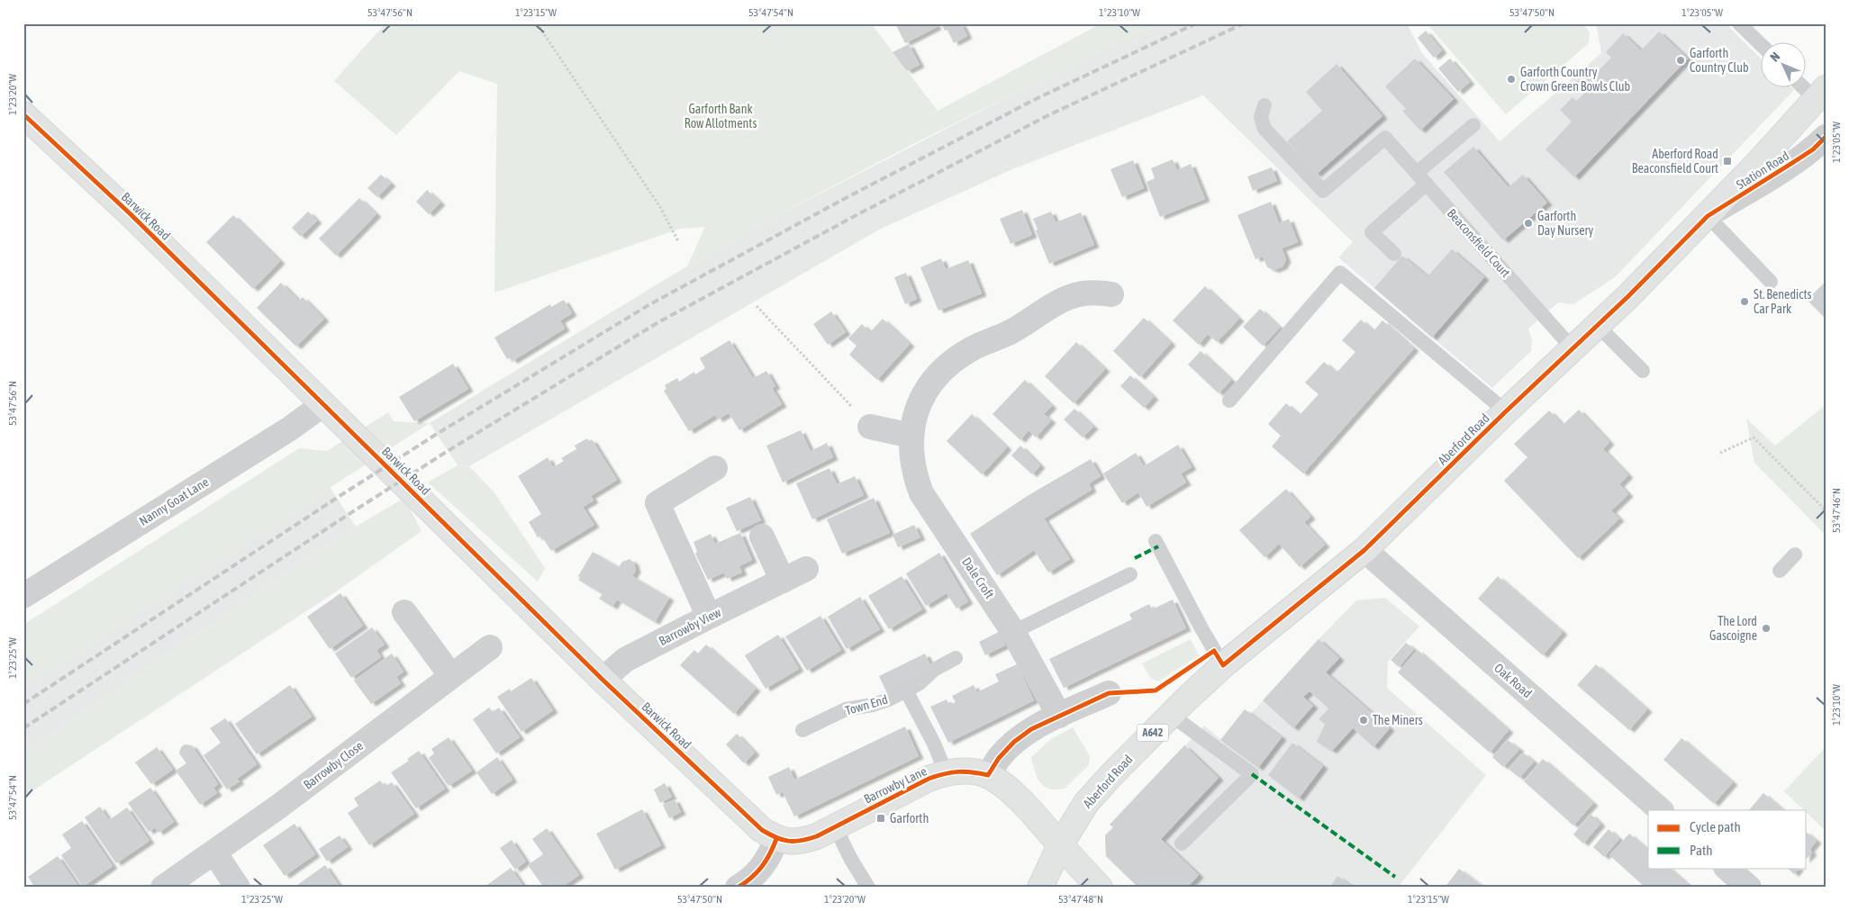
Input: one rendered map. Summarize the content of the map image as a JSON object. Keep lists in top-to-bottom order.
{
  "streets": {
    "street": [
      "Station Road",
      "Barwick Road",
      "Aberford Road",
      "Nanny Goat Lane",
      "Dale Croft",
      "Barrowby View",
      "Oak Road",
      "A642",
      "Barrowby Close",
      "Barrowby Lane"
    ],
    "lane": ["Beaconsfield Court", "Town End"]
  },
  "crossings": [
    ["Station Road", "Aberford Road"],
    ["Barwick Road", "Nanny Goat Lane"],
    ["Barwick Road", "Barrowby View"],
    ["Barwick Road", "Barrowby Lane"],
    ["Beaconsfield Court", "Aberford Road"],
    ["Aberford Road", "Oak Road"],
    ["Aberford Road", "A642"],
    ["Aberford Road", "Barrowby Lane"],
    ["A642", "Barrowby Lane"]
  ],
  "parks": ["Garforth Bank Row Allotments"],
  "places": {
    "other": [
      "Garforth Country Club",
      "Garforth Country Crown Green Bowls Club",
      "Garforth Day Nursery",
      "St. Benedicts Car Park",
      "The Lord Gascoigne",
      "The Miners"
    ],
    "transit": ["Aberford Road Beaconsfield Court", "Garforth"]
  },
  "legend": ["Cycle path", "Path"],
  "north": "top left",
  "coordinates": [
    "53°47'56\"N",
    "1°23'15\"W",
    "53°47'54\"N",
    "1°23'10\"W",
    "53°47'50\"N",
    "1°23'05\"W",
    "1°23'20\"W",
    "53°47'46\"N",
    "1°23'25\"W",
    "53°47'48\"N"
  ]
}
